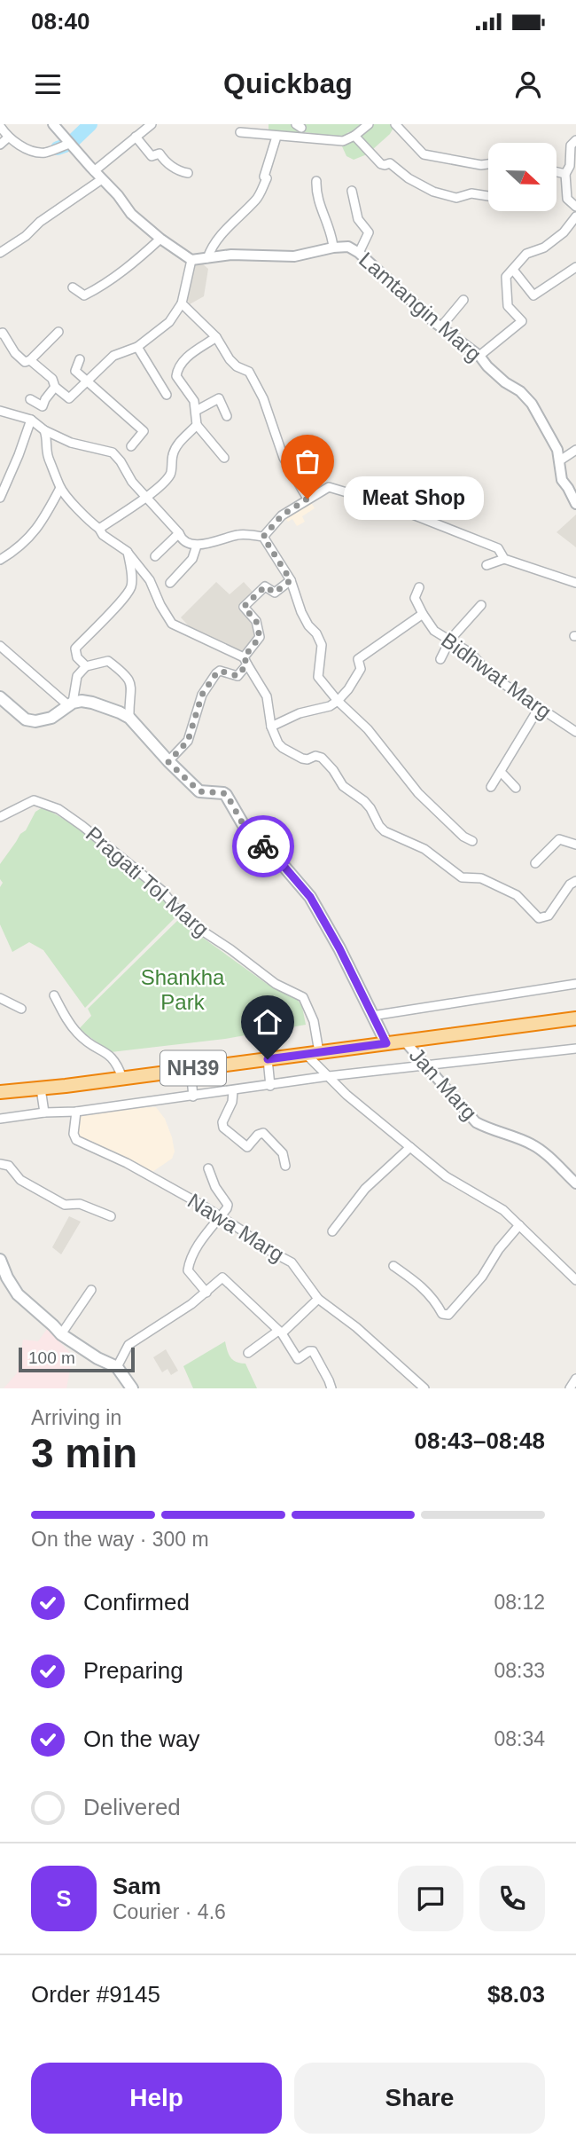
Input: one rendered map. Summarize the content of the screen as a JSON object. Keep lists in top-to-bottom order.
{
  "streets": {
    "highway": ["NH39"],
    "street": [
      "Lamtangin Marg",
      "Bidhwat Marg",
      "Pragati Tol Marg",
      "Jan Marg",
      "Nawa Marg"
    ]
  },
  "crossings": [
    ["Pragati Tol Marg", "NH39"],
    ["NH39", "Jan Marg"]
  ],
  "parks": ["Shankha Park"],
  "places": ["Meat Shop"],
  "scale_bar": "100 m",
  "north": "right",
  "page": {
    "status": "08:40",
    "header": "Quickbag",
    "bubble": "Meat Shop",
    "scale": "100 m",
    "heading": ["3 min", "Arriving in", "08:43–08:48"],
    "panel": [
      "Sam",
      "Courier · 4.6",
      "Order #9145",
      "$8.03"
    ],
    "bar": "On the way · 300 m",
    "list": [
      ["Confirmed", "08:12"],
      ["Preparing", "08:33"],
      ["On the way", "08:34"],
      "Delivered"
    ],
    "round": "S",
    "buttons": ["Help", "Share"]
  }
}
